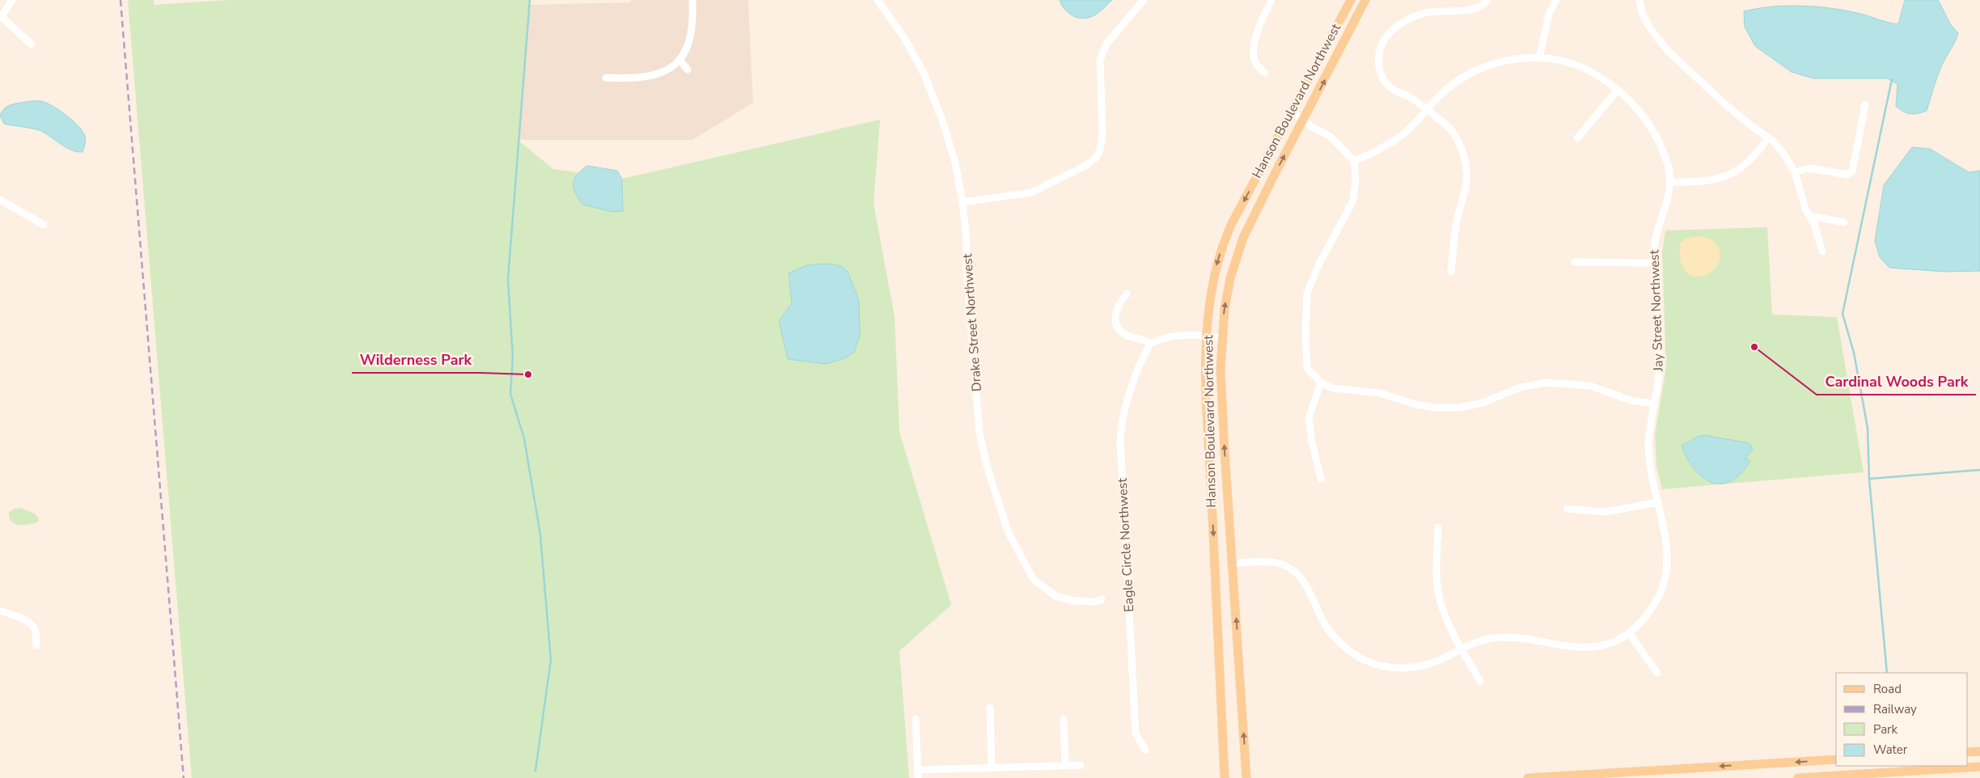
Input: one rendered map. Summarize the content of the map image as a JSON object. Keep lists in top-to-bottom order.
{
  "streets": {
    "main road": ["Hanson Boulevard Northwest"],
    "street": ["Jay Street Northwest", "Drake Street Northwest", "Eagle Circle Northwest"]
  },
  "crossings": [
    ["Hanson Boulevard Northwest", "Jay Street Northwest"]
  ],
  "places": ["Cardinal Woods Park", "Wilderness Park"],
  "legend": [
    "Road",
    "Railway",
    "Park",
    "Water"
  ]
}
